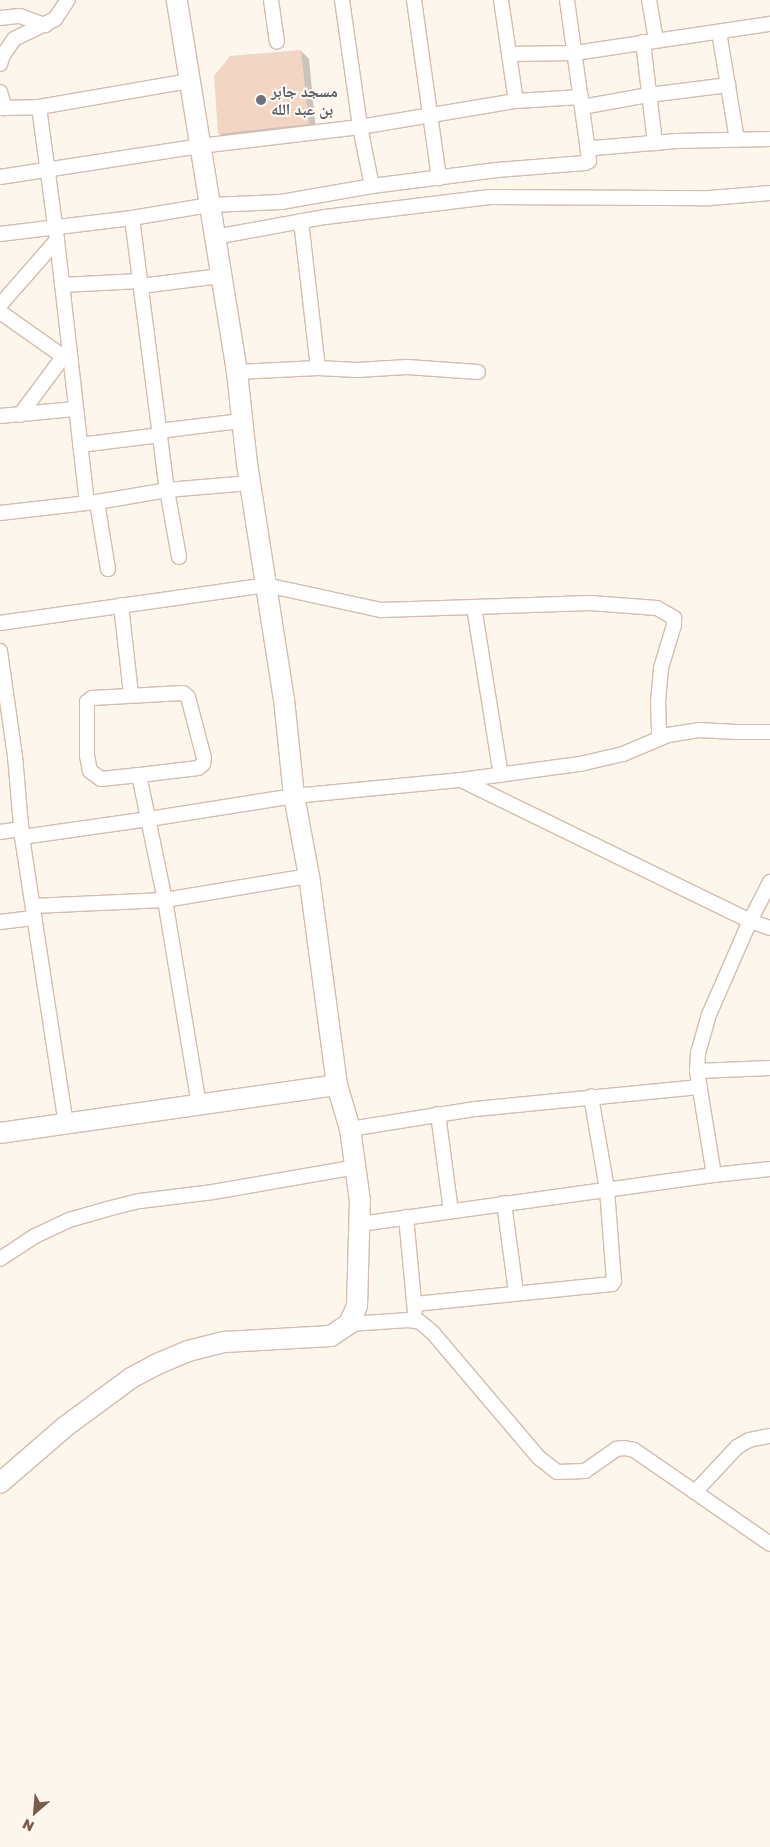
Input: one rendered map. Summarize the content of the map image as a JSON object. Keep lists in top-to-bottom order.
{
  "places": ["مسجد جابر بن عبد الله"],
  "north": "bottom left"
}
